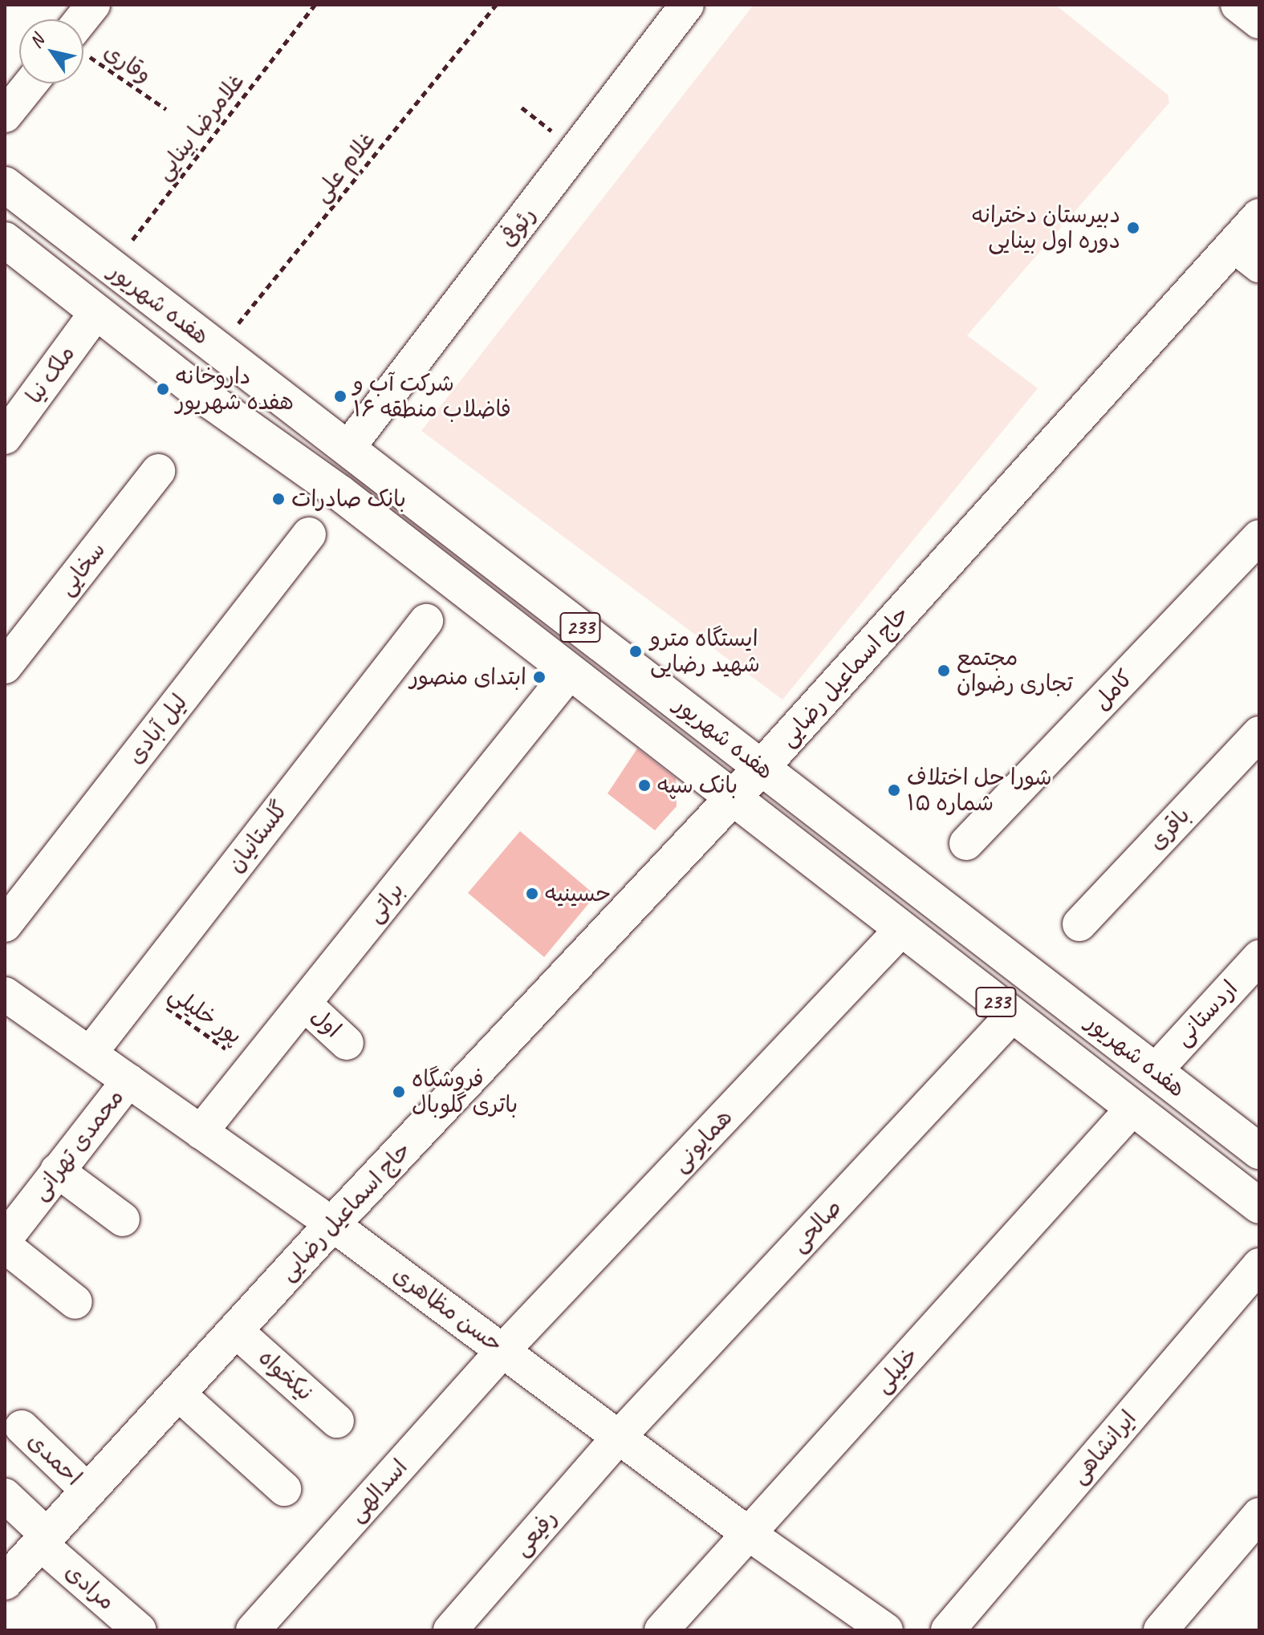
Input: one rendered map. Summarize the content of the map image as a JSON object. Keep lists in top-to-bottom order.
{
  "streets": {
    "main road": ["هفده شهریور", "233", "حاج اسماعیل رضایی"],
    "street": [
      "رئوفی",
      "ملک نیا",
      "سخایی",
      "کامل",
      "لیل آبادی",
      "باقری",
      "گلستانیان",
      "براتی",
      "اردستانی",
      "اول",
      "همایونی",
      "محمدی تهرانی",
      "صالحی",
      "حسن مظاهری",
      "خلیلی",
      "نیکخواه",
      "ایرانشاهی",
      "احمدی",
      "اسدالهی",
      "رفیعی",
      "مرادی"
    ],
    "path": [
      "وقاری",
      "غلامرضا بینایی",
      "غلام علی",
      "پور خلیلی"
    ]
  },
  "crossings": [
    ["غلامرضا بینایی", "هفده شهریور"],
    ["غلام علی", "هفده شهریور"],
    ["رئوفی", "هفده شهریور"],
    ["هفده شهریور", "ملک نیا"],
    ["هفده شهریور", "حاج اسماعیل رضایی"],
    ["هفده شهریور", "براتی"],
    ["هفده شهریور", "اردستانی"],
    ["هفده شهریور", "همایونی"],
    ["هفده شهریور", "صالحی"],
    ["هفده شهریور", "خلیلی"],
    ["حاج اسماعیل رضایی", "حسن مظاهری"],
    ["حاج اسماعیل رضایی", "نیکخواه"],
    ["حاج اسماعیل رضایی", "احمدی"],
    ["حاج اسماعیل رضایی", "مرادی"],
    ["گلستانیان", "پور خلیلی"],
    ["گلستانیان", "حسن مظاهری"],
    ["براتی", "پور خلیلی"],
    ["براتی", "اول"],
    ["براتی", "حسن مظاهری"],
    ["همایونی", "حسن مظاهری"],
    ["همایونی", "اسدالهی"],
    ["محمدی تهرانی", "حسن مظاهری"],
    ["صالحی", "حسن مظاهری"],
    ["صالحی", "رفیعی"],
    ["حسن مظاهری", "خلیلی"],
    ["حسن مظاهری", "اسدالهی"],
    ["حسن مظاهری", "رفیعی"]
  ],
  "places": [
    "دبیرستان دخترانه دوره اول بینایی",
    "داروخانه هفده شهریور",
    "شرکت آب و فاضلاب منطقه ۱۶",
    "بانک صادرات",
    "ایستگاه مترو شهید رضایی",
    "مجتمع تجاری رضوان",
    "ابتدای منصور",
    "بانک سپه",
    "شورا حل اختلاف شماره ۱۵",
    "حسینیه",
    "فروشگاه باتری گلوبال"
  ],
  "north": "top left"
}
